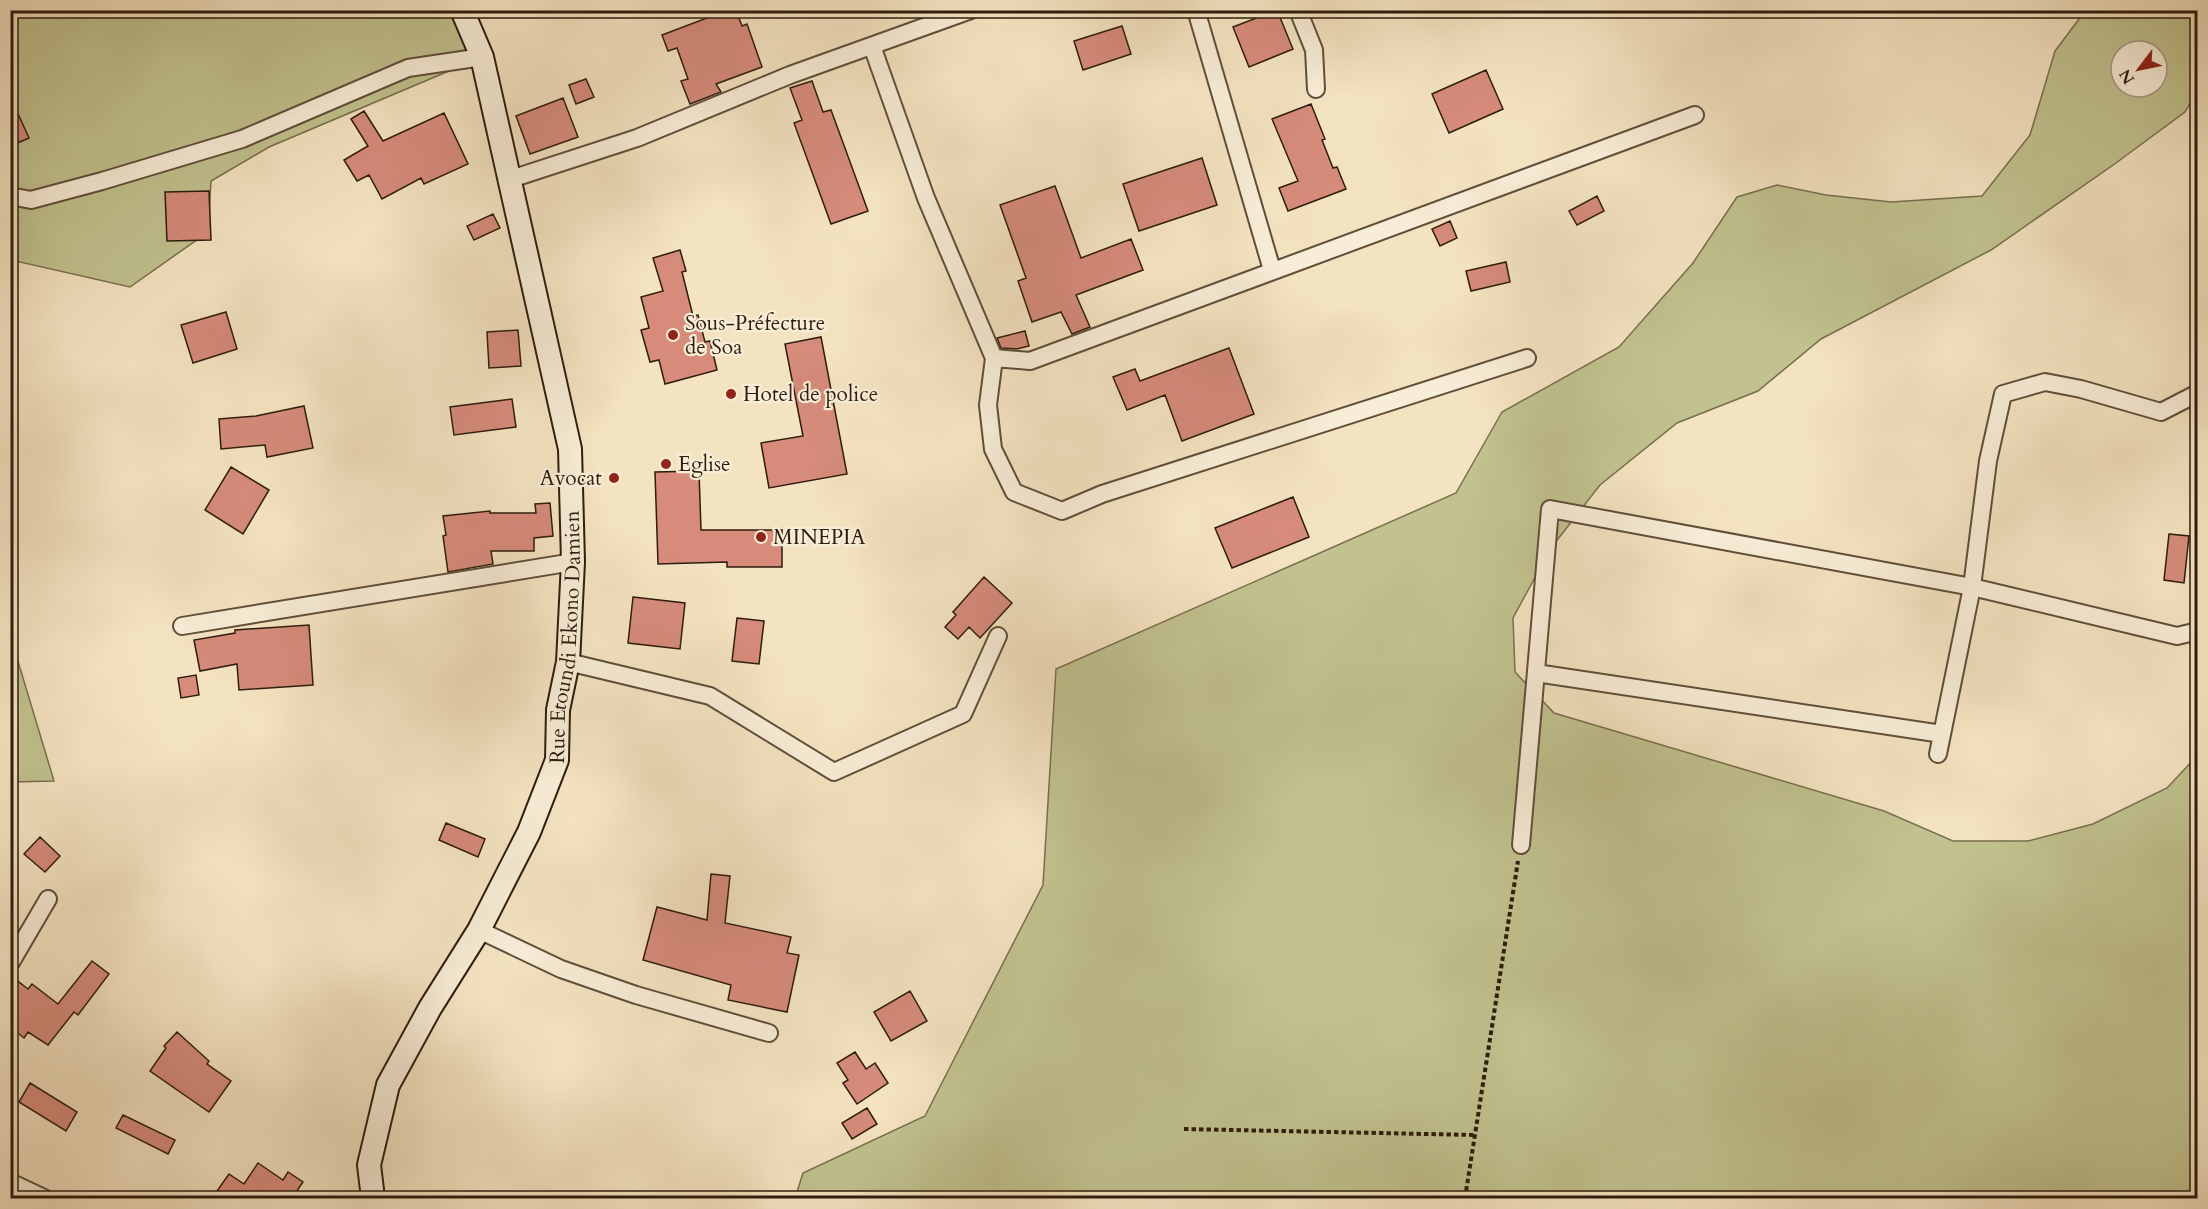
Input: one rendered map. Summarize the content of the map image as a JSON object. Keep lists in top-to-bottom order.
{
  "streets": {
    "street": ["Rue Etoundi Ekono Damien"]
  },
  "places": [
    "Sous-Préfecture de Soa",
    "Hotel de police",
    "Eglise",
    "Avocat",
    "MINEPIA"
  ],
  "north": "bottom left"
}
